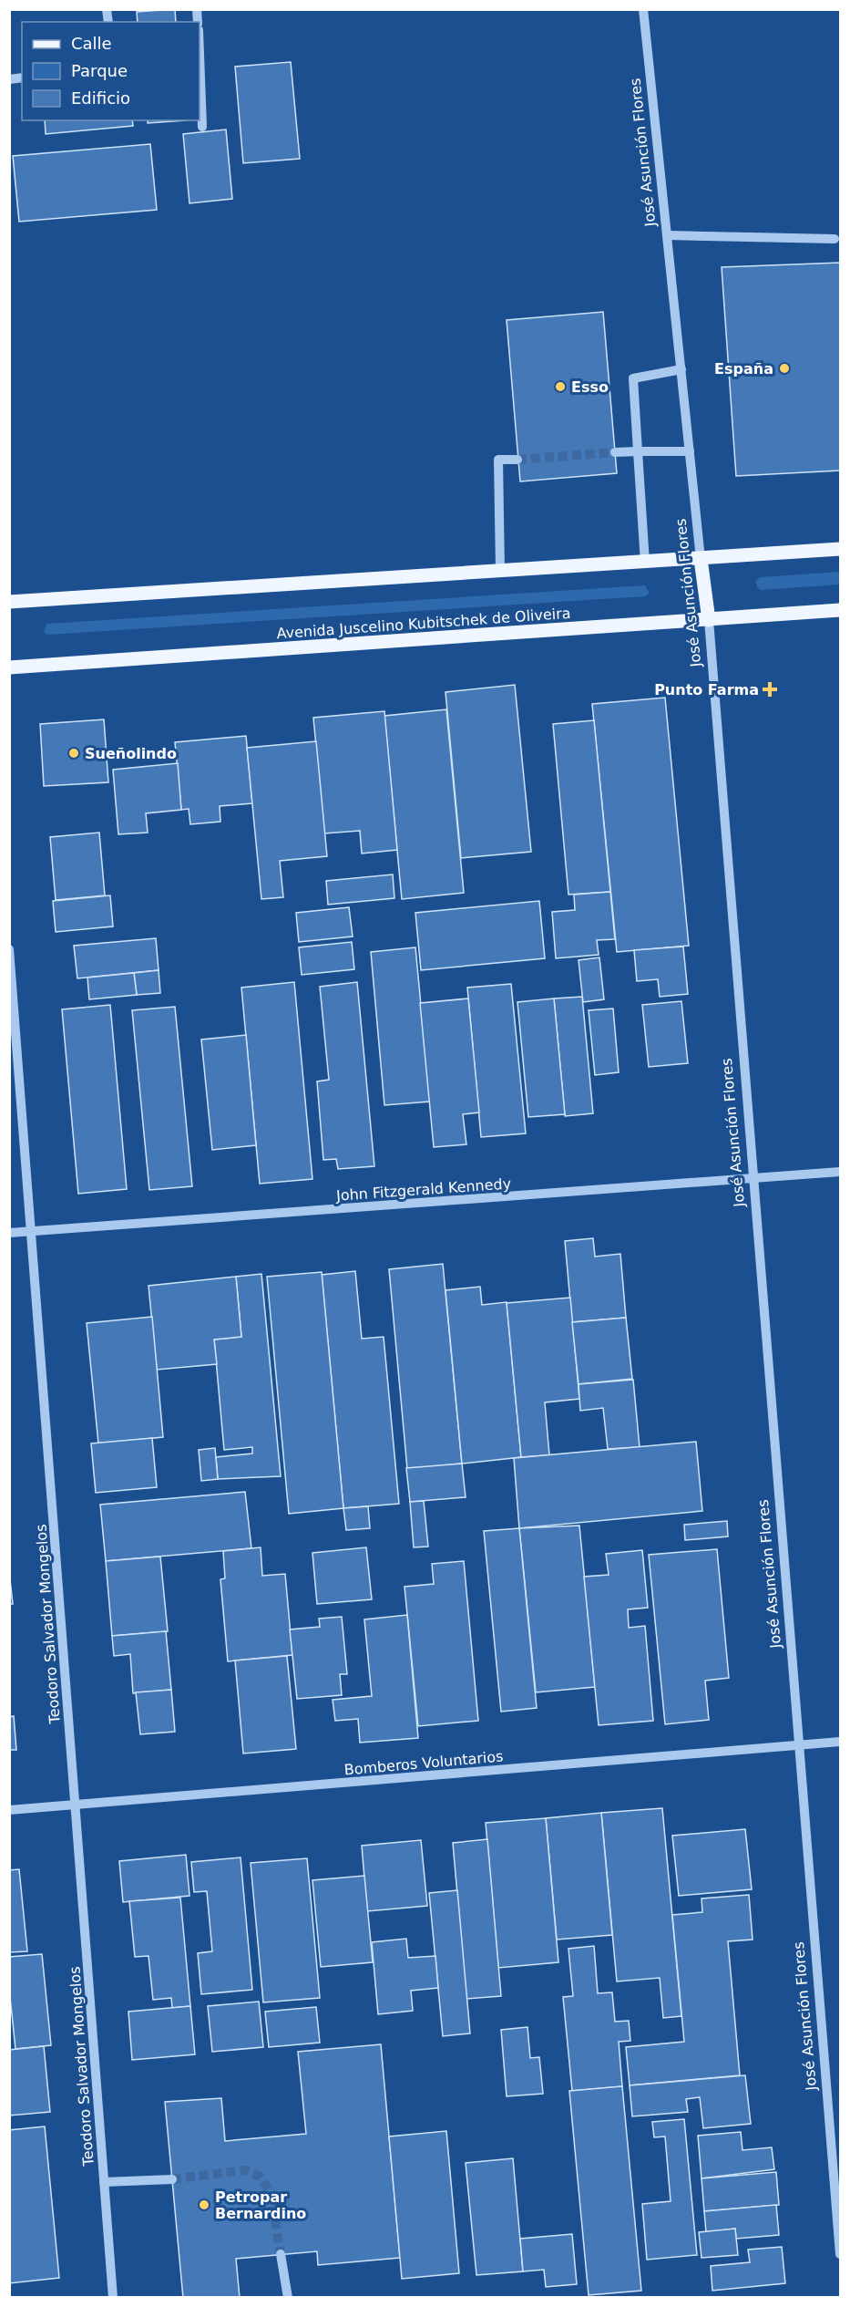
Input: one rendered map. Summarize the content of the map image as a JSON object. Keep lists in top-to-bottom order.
{
  "streets": {
    "main road": ["José Asunción Flores", "Avenida Juscelino Kubitschek de Oliveira"],
    "street": ["John Fitzgerald Kennedy", "Teodoro Salvador Mongelos", "Bomberos Voluntarios"]
  },
  "crossings": [
    ["José Asunción Flores", "Avenida Juscelino Kubitschek de Oliveira"],
    ["José Asunción Flores", "John Fitzgerald Kennedy"],
    ["José Asunción Flores", "Bomberos Voluntarios"],
    ["John Fitzgerald Kennedy", "Teodoro Salvador Mongelos"],
    ["Teodoro Salvador Mongelos", "Bomberos Voluntarios"]
  ],
  "places": {
    "other": [
      "España",
      "Esso",
      "Sueñolindo",
      "Petropar Bernardino"
    ],
    "health": ["Punto Farma"]
  },
  "legend": ["Calle", "Parque", "Edificio"]
}
